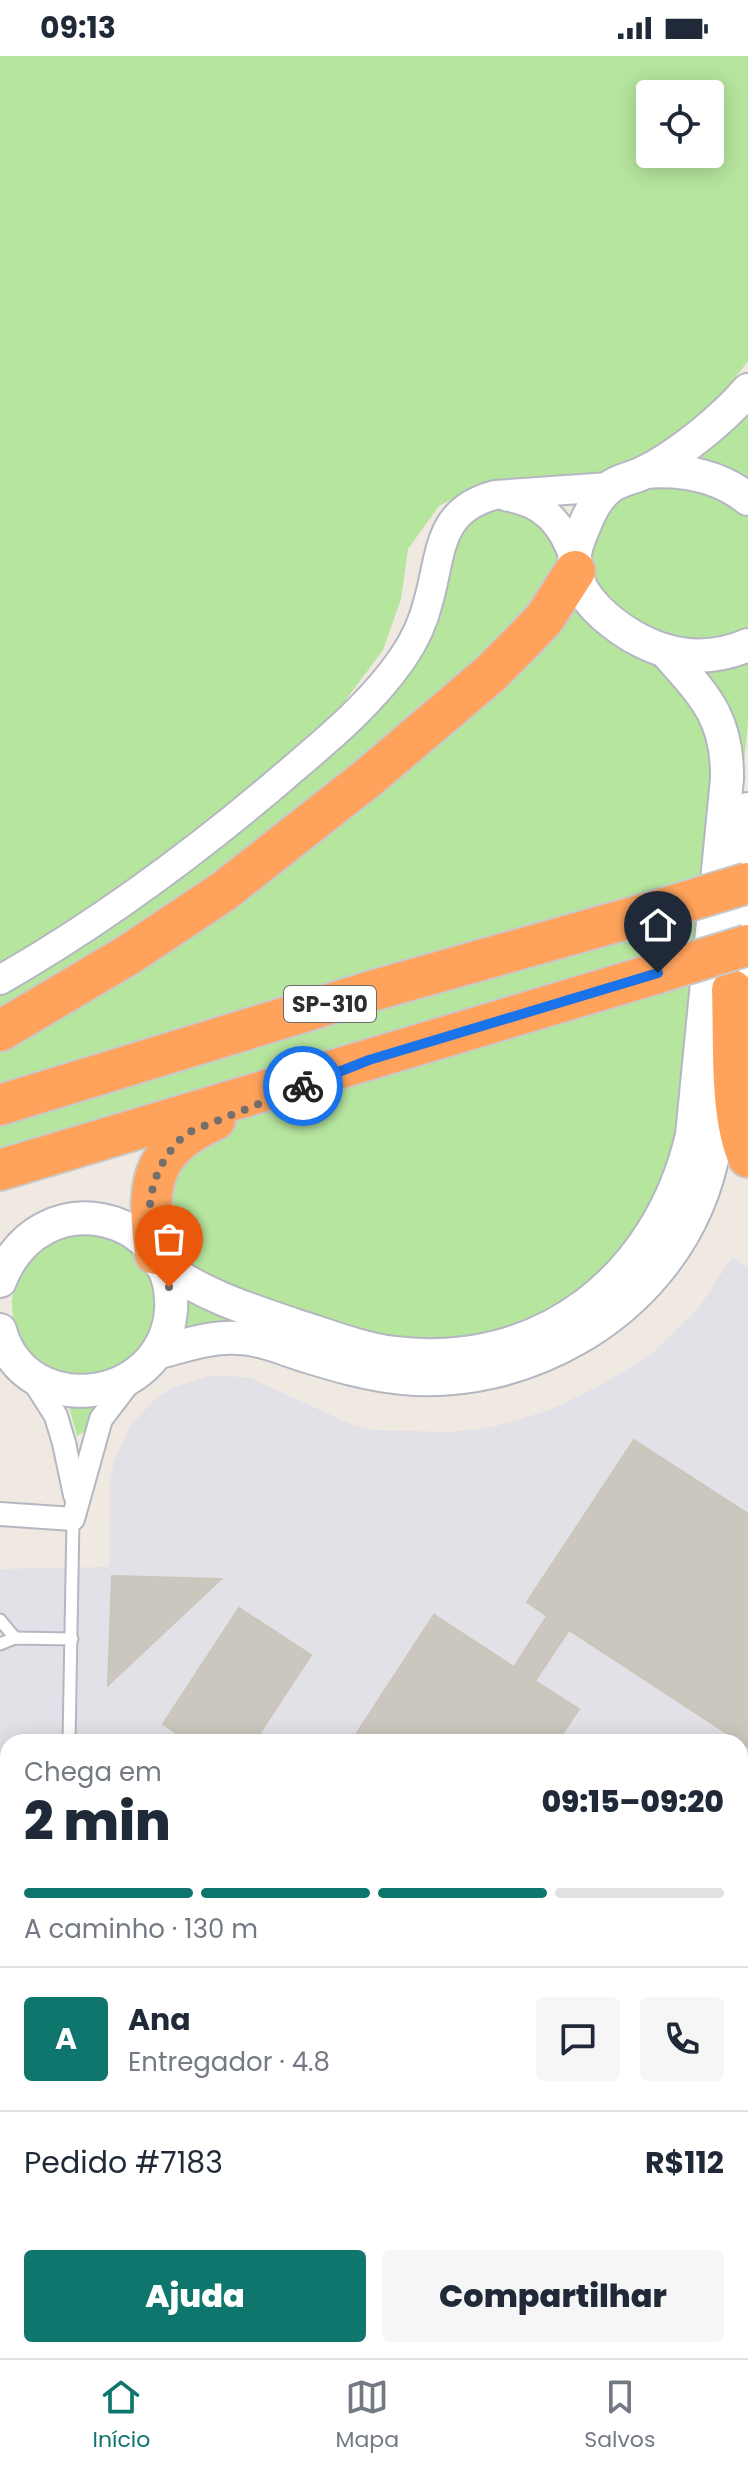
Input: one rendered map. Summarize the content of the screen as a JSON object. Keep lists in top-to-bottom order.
{
  "streets": {
    "highway": ["SP-310"]
  },
  "page": {
    "status": "09:13",
    "heading": ["2 min", "Chega em", "09:15–09:20"],
    "panel": [
      "Ana",
      "Entregador · 4.8",
      "Pedido #7183",
      "R$112"
    ],
    "bar": "A caminho · 130 m",
    "round": "A",
    "buttons": ["Ajuda", "Compartilhar"],
    "tabs": ["Início", "Mapa", "Salvos"]
  }
}
